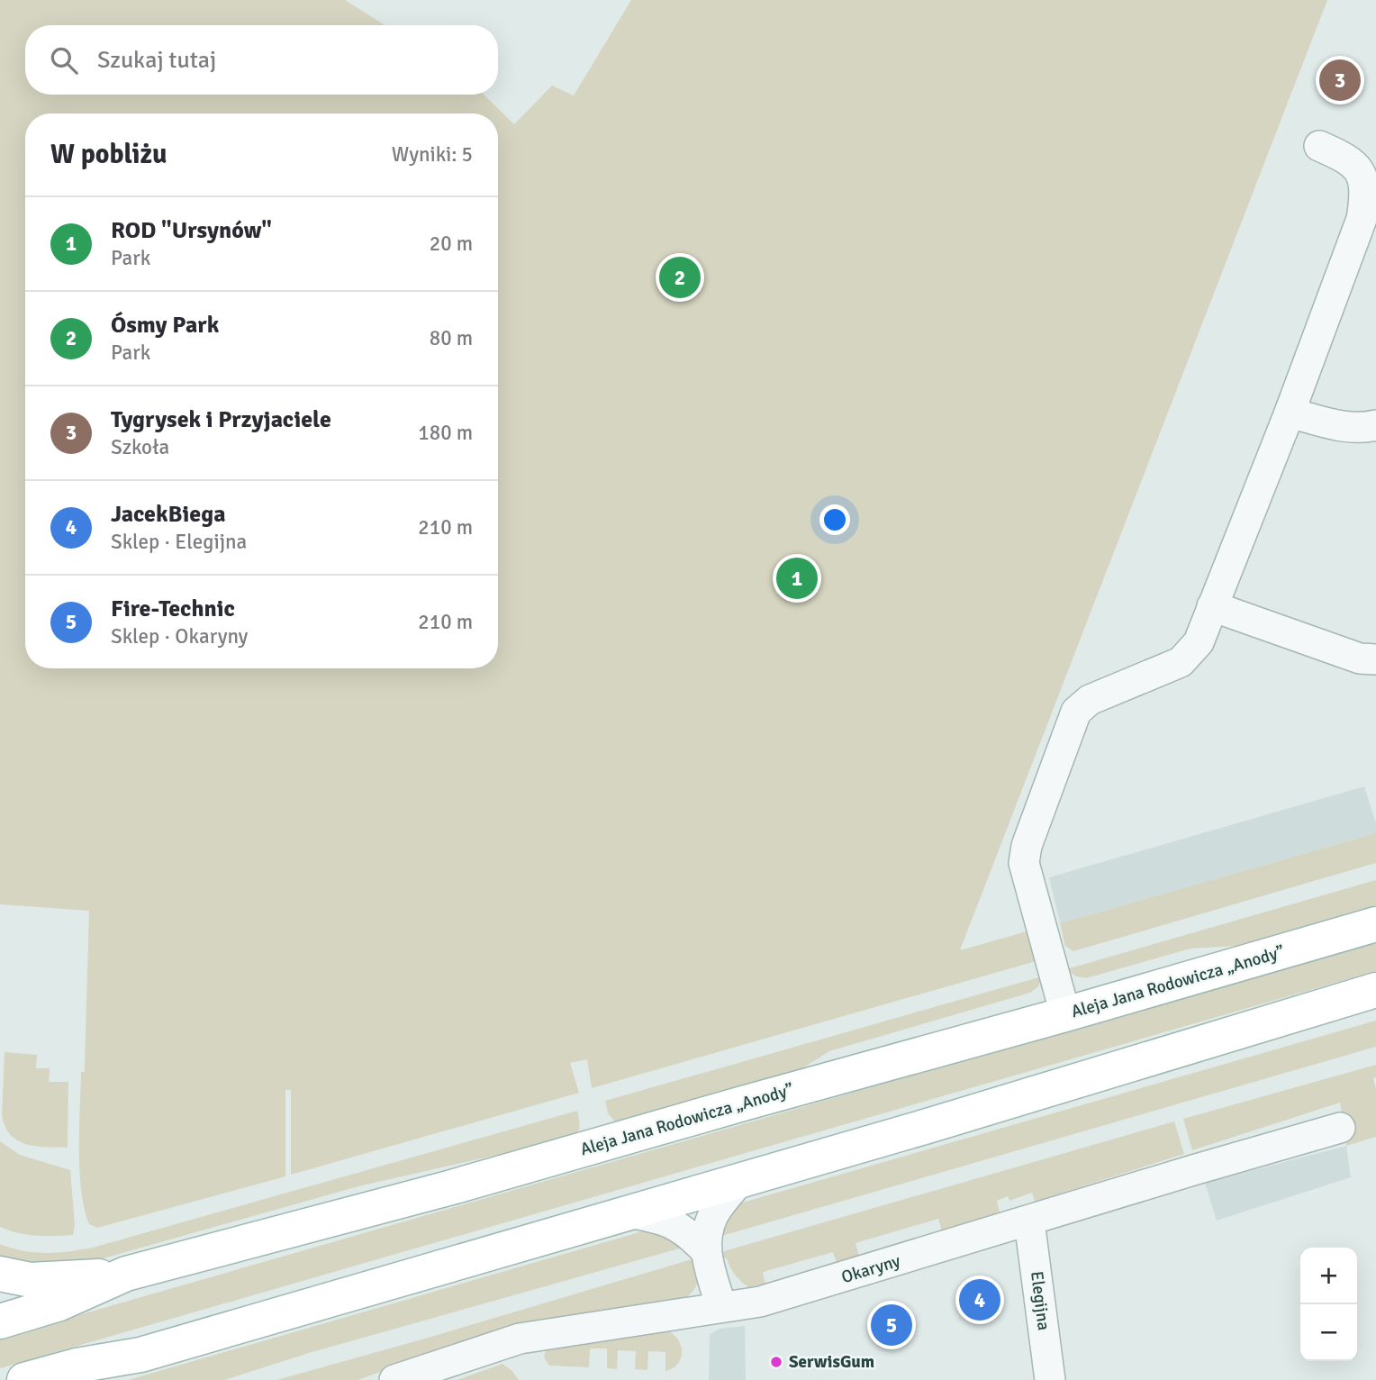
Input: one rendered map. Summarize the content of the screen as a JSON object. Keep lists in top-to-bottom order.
{
  "streets": {
    "main road": ["Aleja Jana Rodowicza „Anody”"],
    "street": ["Okaryny", "Elegijna"]
  },
  "crossings": [
    ["Okaryny", "Elegijna"]
  ],
  "places": ["SerwisGum"],
  "page": {
    "search": "Szukaj tutaj",
    "pins": [
      "3",
      "2",
      "1",
      "4",
      "5"
    ],
    "heading": ["W pobliżu", "Wyniki: 5"],
    "list": [
      {
        "mark": "1",
        "name": "ROD \"Ursynów\"",
        "note": "Park",
        "value": "20 m"
      },
      {
        "mark": "2",
        "name": "Ósmy Park",
        "note": "Park",
        "value": "80 m"
      },
      {
        "mark": "3",
        "name": "Tygrysek i Przyjaciele",
        "note": "Szkoła",
        "value": "180 m"
      },
      {
        "mark": "4",
        "name": "JacekBiega",
        "note": "Sklep · Elegijna",
        "value": "210 m"
      },
      {
        "mark": "5",
        "name": "Fire-Technic",
        "note": "Sklep · Okaryny",
        "value": "210 m"
      }
    ],
    "map_buttons": ["+", "−"]
  }
}
